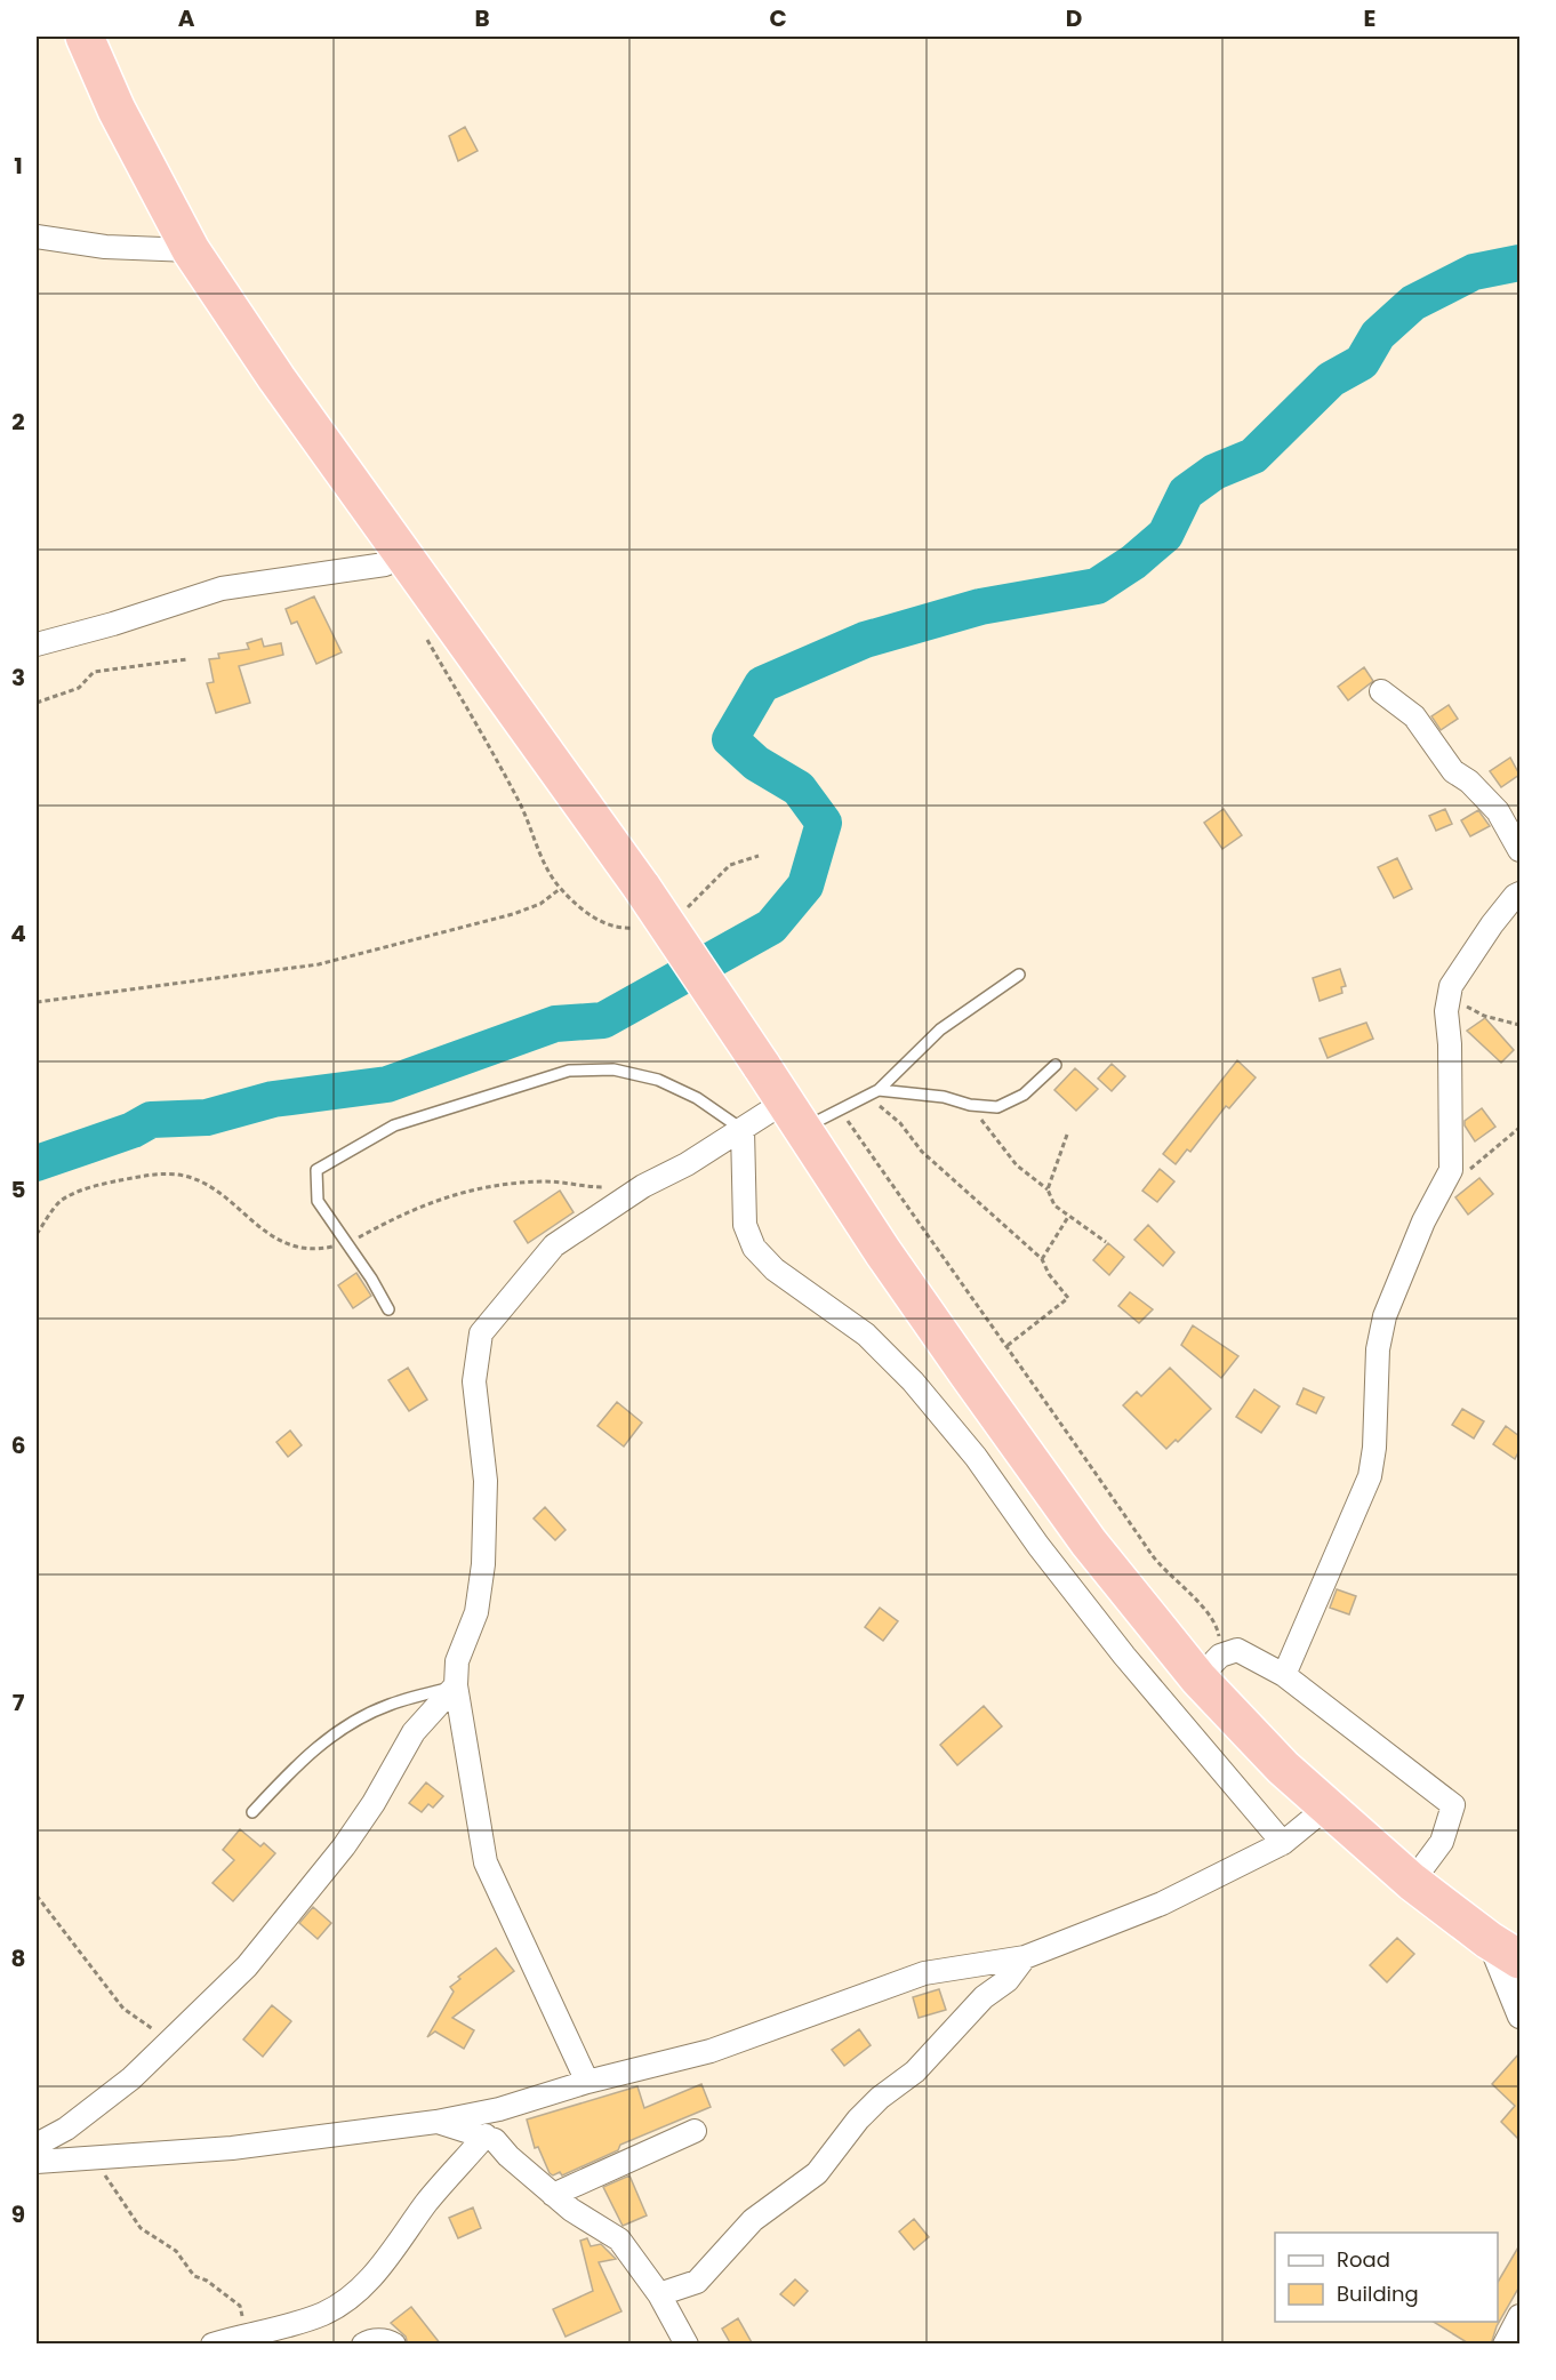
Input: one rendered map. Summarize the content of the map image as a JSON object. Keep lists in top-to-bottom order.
{
  "legend": ["Road", "Building"],
  "grid": {
    "columns": [
      "A",
      "B",
      "C",
      "D",
      "E"
    ],
    "rows": [
      "1",
      "2",
      "3",
      "4",
      "5",
      "6",
      "7",
      "8",
      "9"
    ]
  }
}
